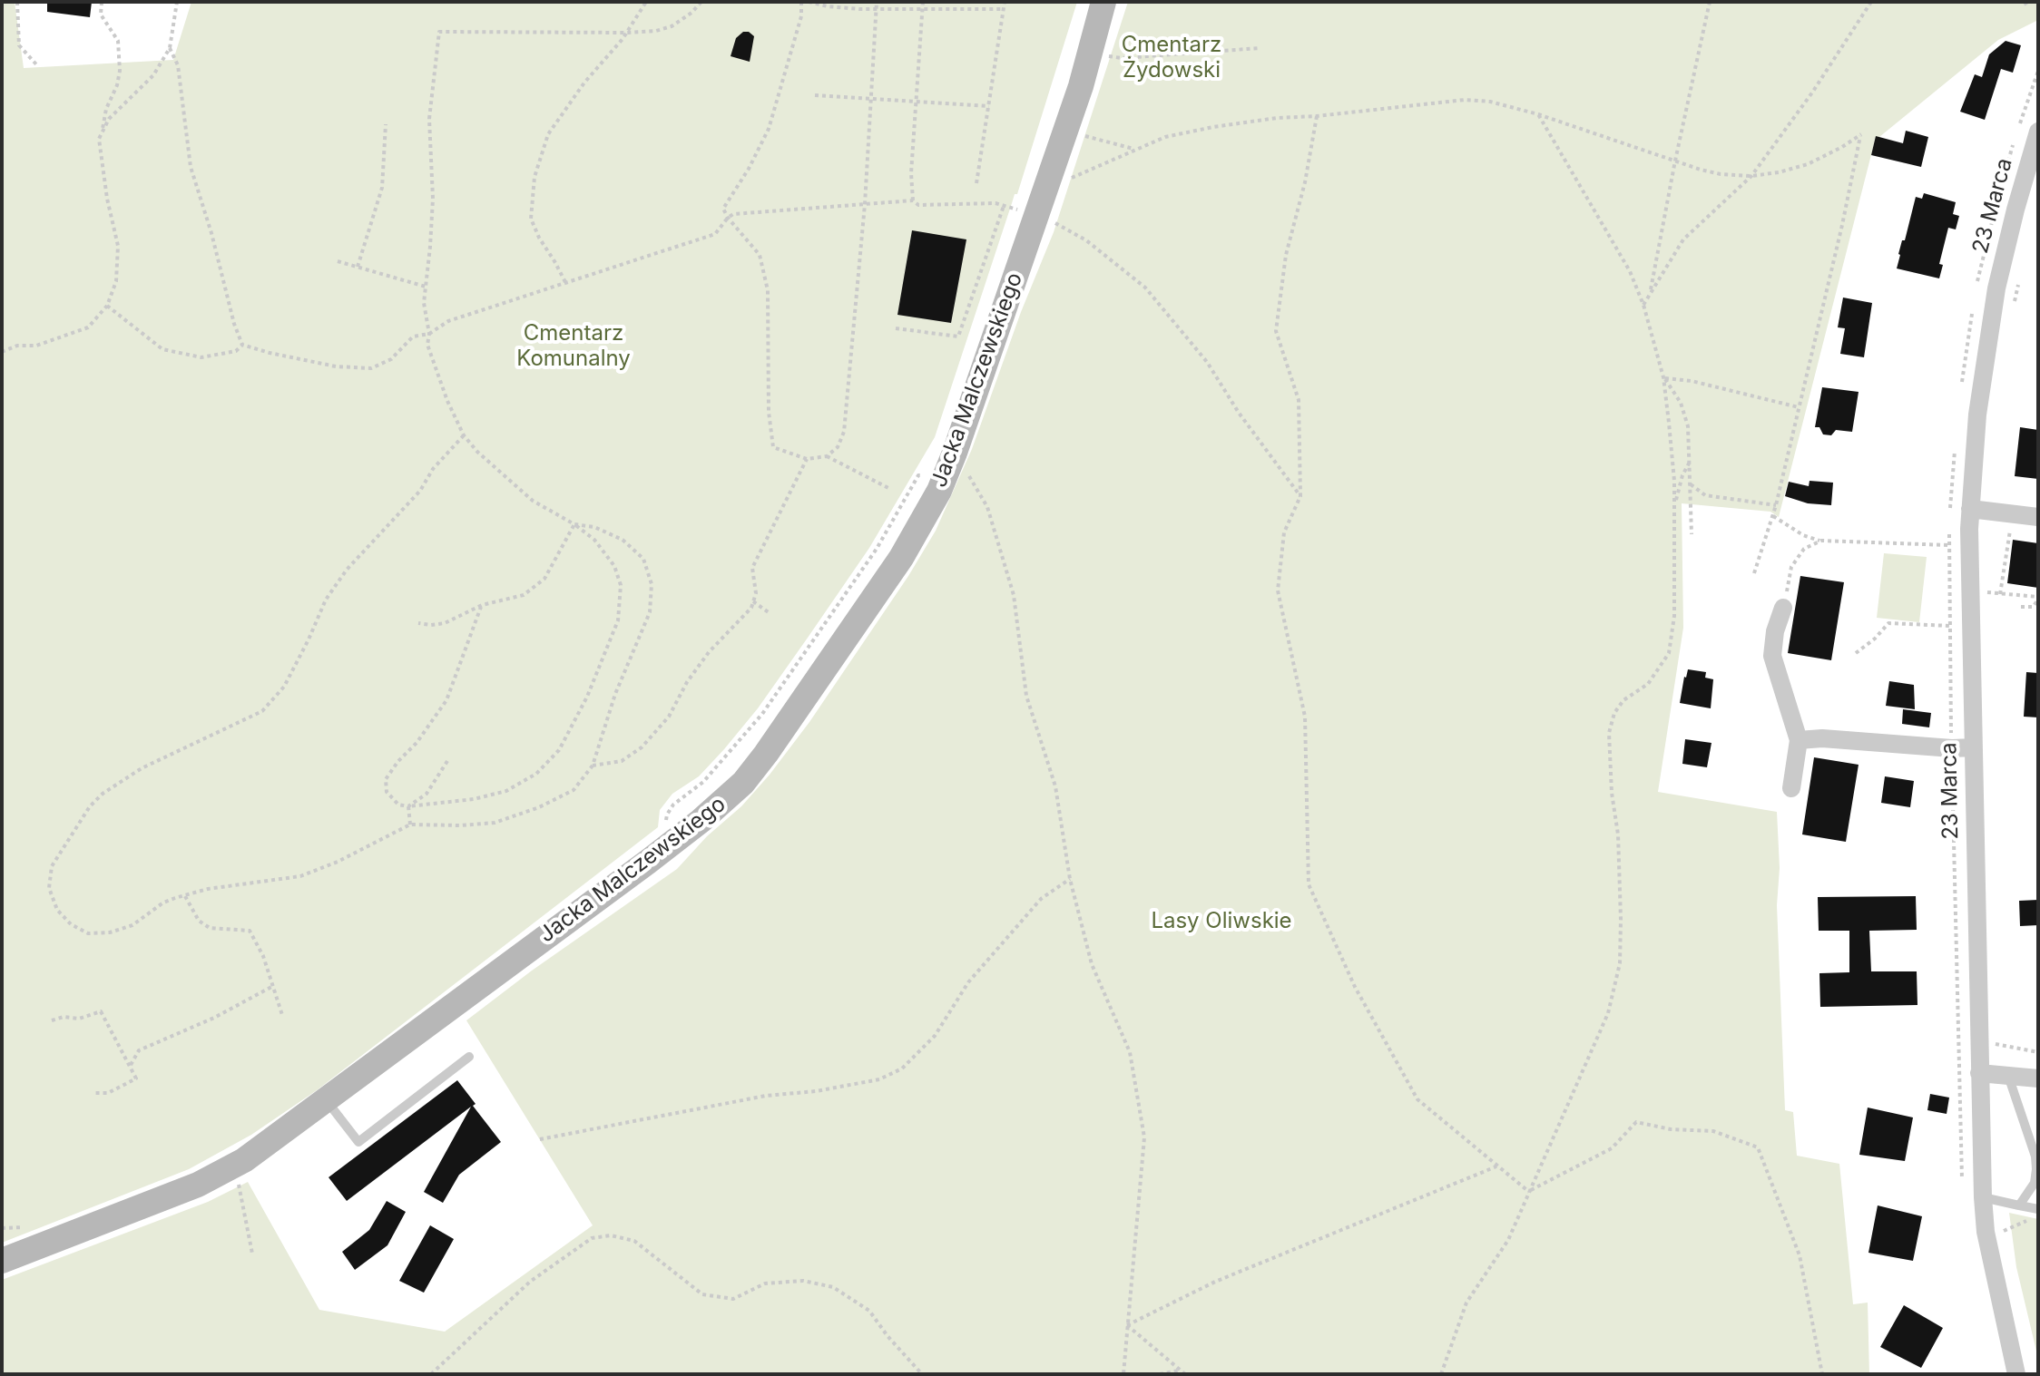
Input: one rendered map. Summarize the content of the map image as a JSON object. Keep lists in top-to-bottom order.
{
  "streets": {
    "main road": ["Jacka Malczewskiego"],
    "street": ["23 Marca"]
  },
  "parks": ["Cmentarz Żydowski", "Cmentarz Komunalny", "Lasy Oliwskie"]
}
